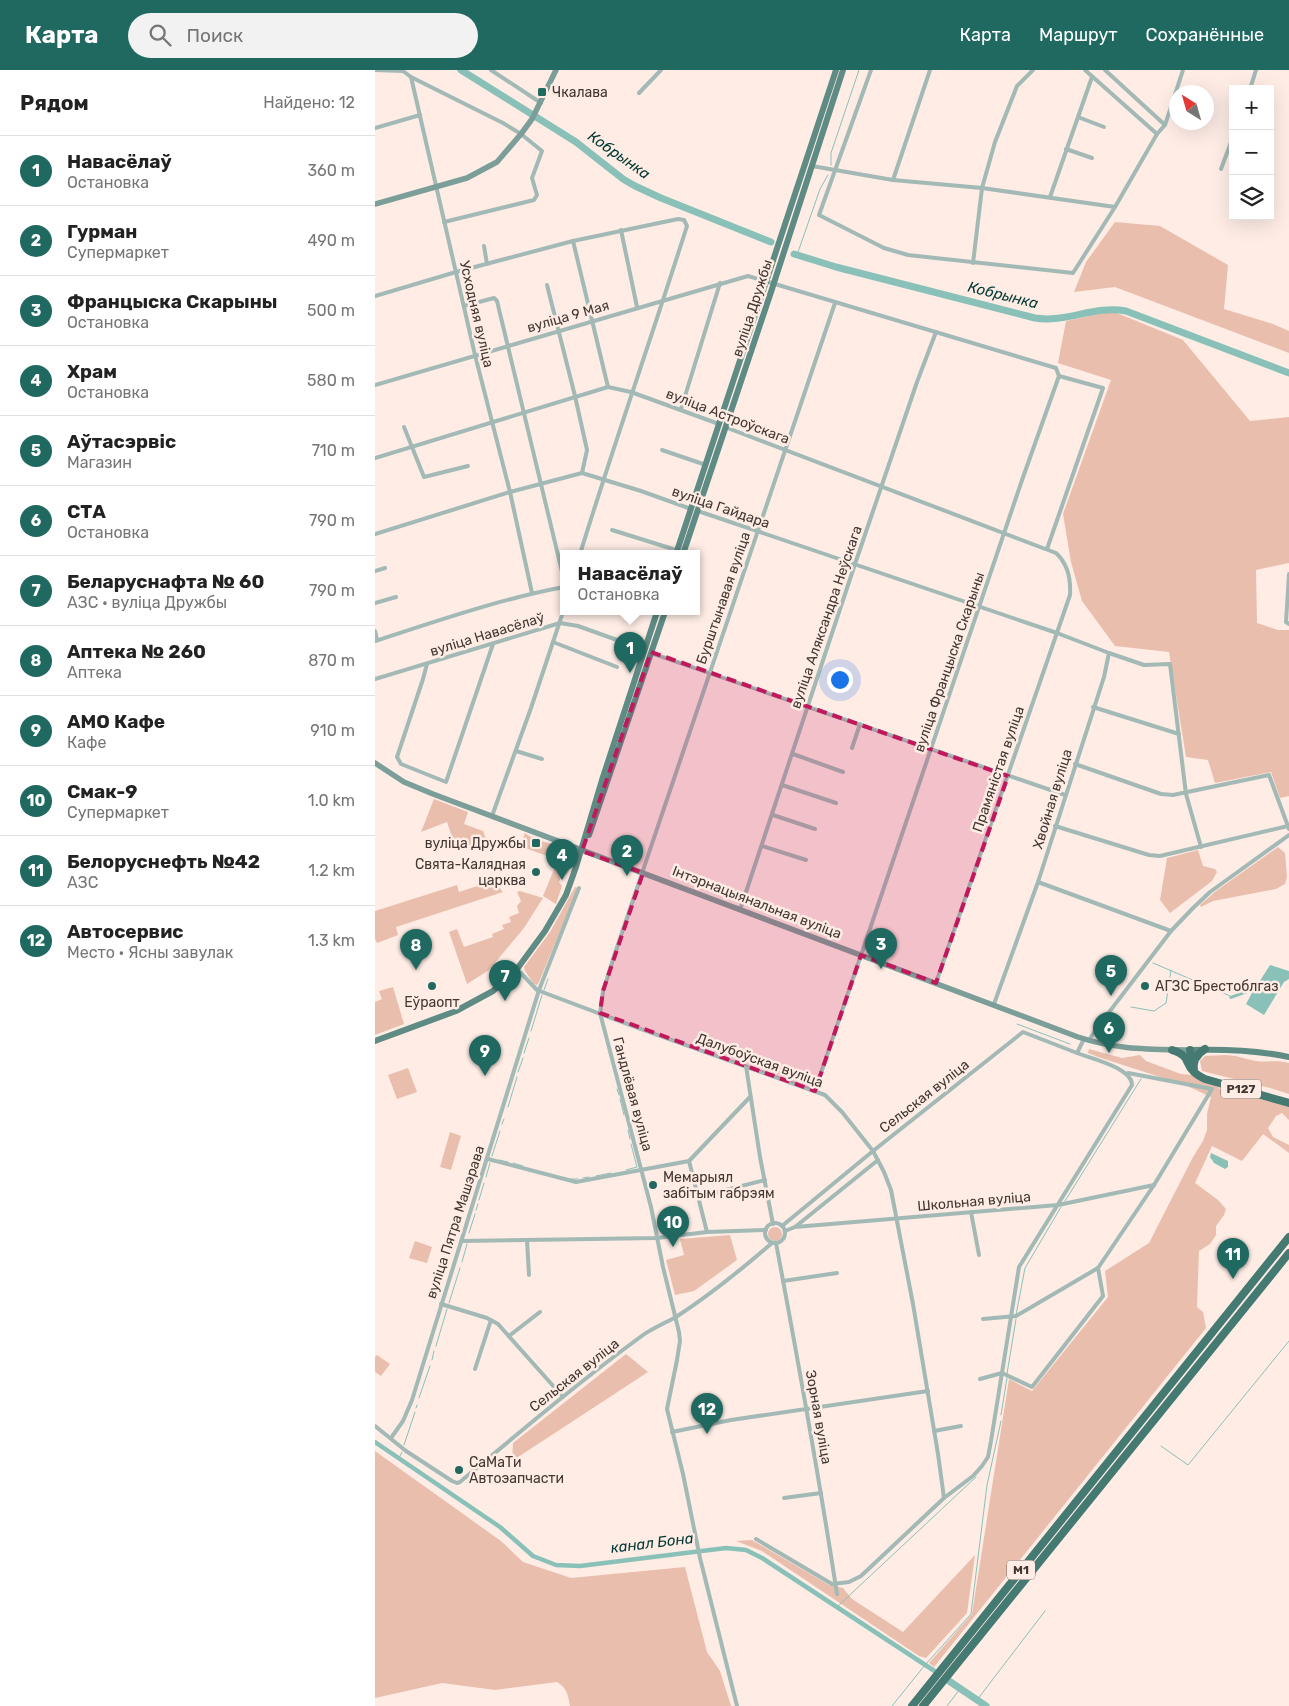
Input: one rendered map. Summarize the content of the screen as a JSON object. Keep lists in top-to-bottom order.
{
  "streets": {
    "highway": ["Р127", "М1"],
    "main road": ["вуліца Дружбы", "Інтэрнацыянальная вуліца"],
    "street": [
      "Усходняя вуліца",
      "вуліца 9 Мая",
      "вуліца Астроўскага",
      "вуліца Гайдара",
      "Бурштынавая вуліца",
      "вуліца Аляксандра Неўскага",
      "вуліца Навасёлаў",
      "вуліца Францыска Скарыны",
      "Прамяністая вуліца",
      "Хвойная вуліца",
      "Далубоўская вуліца",
      "Гандлёвая вуліца",
      "Сельская вуліца",
      "Школьная вуліца",
      "вуліца Пятра Машэрава",
      "Зорная вуліца"
    ]
  },
  "crossings": [
    ["вуліца Дружбы", "вуліца 9 Мая"],
    ["вуліца Дружбы", "вуліца Астроўскага"],
    ["вуліца Дружбы", "вуліца Гайдара"],
    ["Усходняя вуліца", "вуліца 9 Мая"],
    ["Усходняя вуліца", "вуліца Астроўскага"],
    ["вуліца 9 Мая", "Бурштынавая вуліца"],
    ["вуліца 9 Мая", "вуліца Аляксандра Неўскага"],
    ["вуліца 9 Мая", "вуліца Францыска Скарыны"],
    ["вуліца Астроўскага", "Бурштынавая вуліца"],
    ["вуліца Астроўскага", "вуліца Аляксандра Неўскага"],
    ["вуліца Астроўскага", "вуліца Францыска Скарыны"],
    ["вуліца Астроўскага", "Прамяністая вуліца"],
    ["вуліца Гайдара", "Бурштынавая вуліца"],
    ["вуліца Гайдара", "вуліца Аляксандра Неўскага"],
    ["вуліца Гайдара", "вуліца Францыска Скарыны"],
    ["вуліца Гайдара", "Прамяністая вуліца"],
    ["Бурштынавая вуліца", "вуліца Навасёлаў"],
    ["Бурштынавая вуліца", "Інтэрнацыянальная вуліца"],
    ["Бурштынавая вуліца", "Гандлёвая вуліца"],
    ["вуліца Аляксандра Неўскага", "вуліца Навасёлаў"],
    ["вуліца Аляксандра Неўскага", "Інтэрнацыянальная вуліца"],
    ["вуліца Навасёлаў", "вуліца Францыска Скарыны"],
    ["вуліца Навасёлаў", "Прамяністая вуліца"],
    ["вуліца Навасёлаў", "Хвойная вуліца"],
    ["вуліца Францыска Скарыны", "Інтэрнацыянальная вуліца"],
    ["вуліца Францыска Скарыны", "Далубоўская вуліца"],
    ["Прамяністая вуліца", "Інтэрнацыянальная вуліца"],
    ["Хвойная вуліца", "Інтэрнацыянальная вуліца"],
    ["Інтэрнацыянальная вуліца", "Гандлёвая вуліца"],
    ["Далубоўская вуліца", "Гандлёвая вуліца"],
    ["Далубоўская вуліца", "Сельская вуліца"],
    ["Далубоўская вуліца", "Школьная вуліца"],
    ["Далубоўская вуліца", "вуліца Пятра Машэрава"],
    ["Гандлёвая вуліца", "Сельская вуліца"],
    ["Сельская вуліца", "вуліца Пятра Машэрава"],
    ["Сельская вуліца", "Зорная вуліца"]
  ],
  "water": ["Кобрынка", "канал Бона"],
  "places": {
    "transit": ["Чкалава", "вуліца Дружбы"],
    "other": [
      "Свята-Калядная царква",
      "Еўраопт",
      "АГЗС Брестоблгаз",
      "Мемарыял забітым габрэям",
      "СаМаТи Автоэапчасти"
    ]
  },
  "north": "top left",
  "page": {
    "header": "Карта",
    "search": "Поиск",
    "nav": ["Карта", "Маршрут", "Сохранённые"],
    "heading": ["Рядом", "Найдено: 12"],
    "map_buttons": ["+", "−"],
    "list": [
      {
        "mark": "1",
        "name": "Навасёлаў",
        "note": "Остановка",
        "value": "360 m"
      },
      {
        "mark": "2",
        "name": "Гурман",
        "note": "Супермаркет",
        "value": "490 m"
      },
      {
        "mark": "3",
        "name": "Францыска Скарыны",
        "note": "Остановка",
        "value": "500 m"
      },
      {
        "mark": "4",
        "name": "Храм",
        "note": "Остановка",
        "value": "580 m"
      },
      {
        "mark": "5",
        "name": "Аўтасэрвіс",
        "note": "Магазин",
        "value": "710 m"
      },
      {
        "mark": "6",
        "name": "СТА",
        "note": "Остановка",
        "value": "790 m"
      },
      {
        "mark": "7",
        "name": "Беларуснафта № 60",
        "note": "АЗС · вуліца Дружбы",
        "value": "790 m"
      },
      {
        "mark": "8",
        "name": "Аптека № 260",
        "note": "Аптека",
        "value": "870 m"
      },
      {
        "mark": "9",
        "name": "AMO Кaфе",
        "note": "Кафе",
        "value": "910 m"
      },
      {
        "mark": "10",
        "name": "Смак-9",
        "note": "Супермаркет",
        "value": "1.0 km"
      },
      {
        "mark": "11",
        "name": "Белоруснефть №42",
        "note": "АЗС",
        "value": "1.2 km"
      },
      {
        "mark": "12",
        "name": "Автосервис",
        "note": "Место · Ясны завулак",
        "value": "1.3 km"
      }
    ],
    "popup": ["Навасёлаў", "Остановка"],
    "pins": [
      "1",
      "2",
      "4",
      "3",
      "8",
      "5",
      "7",
      "6",
      "9",
      "10",
      "11",
      "12"
    ]
  }
}
